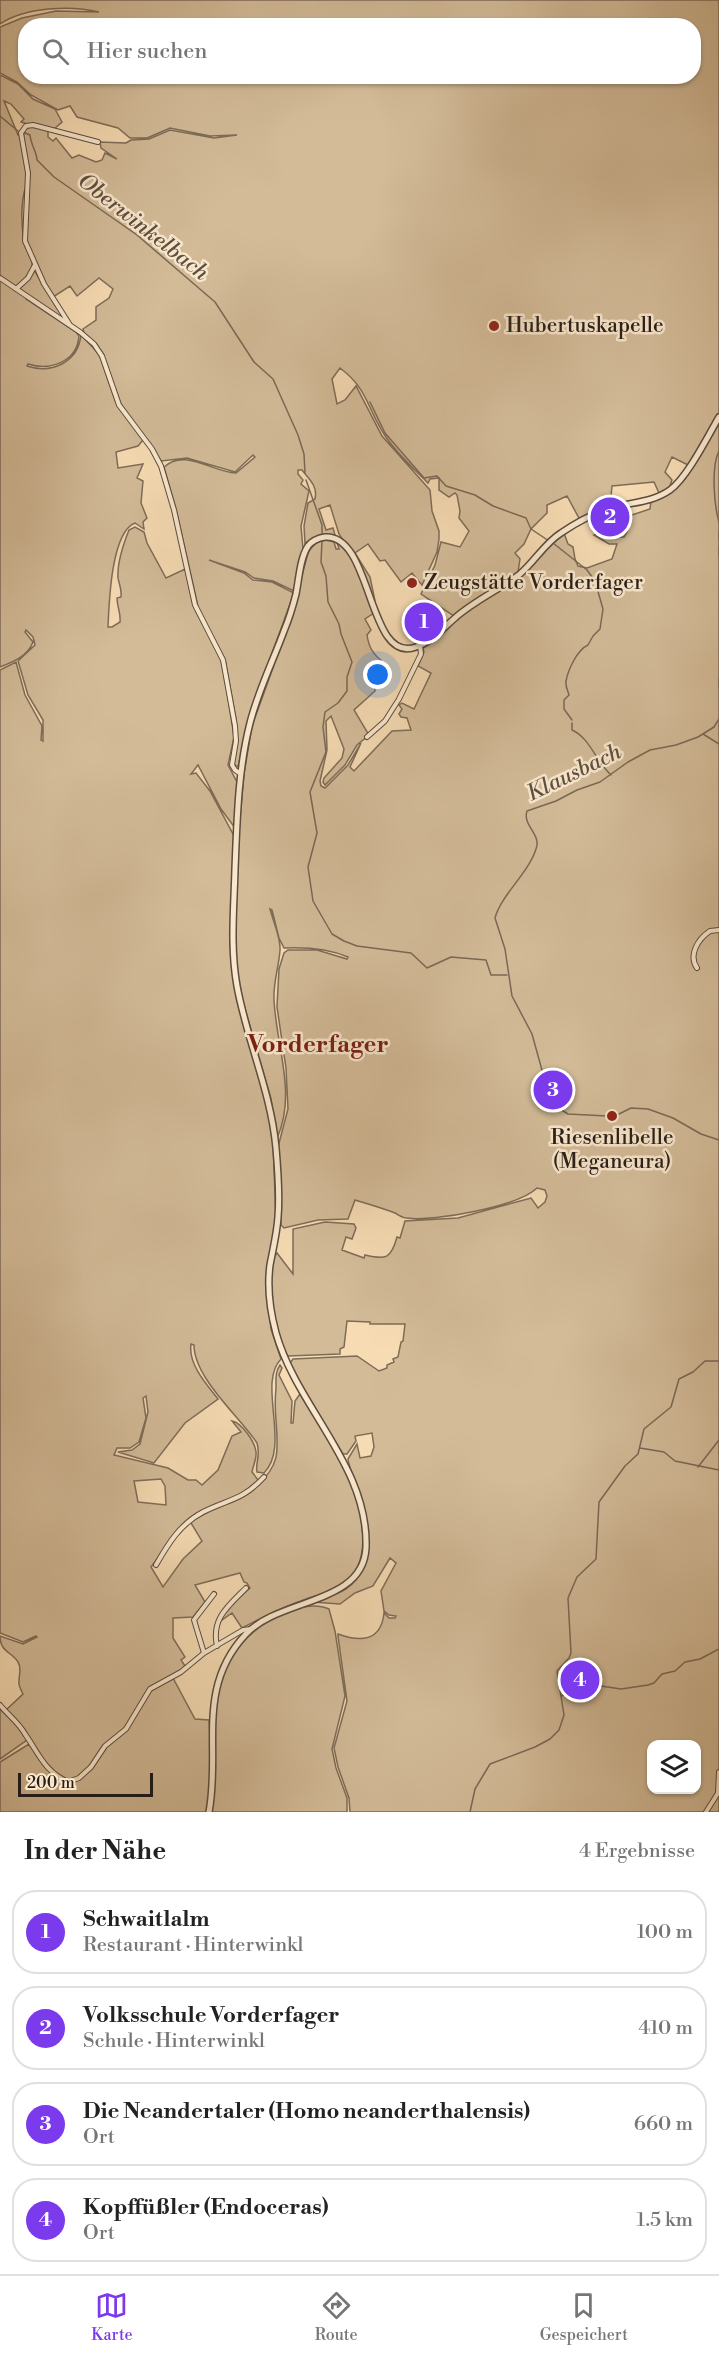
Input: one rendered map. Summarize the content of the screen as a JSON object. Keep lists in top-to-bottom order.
{
  "districts": ["Vorderfager"],
  "water": ["Oberwinkelbach", "Klausbach"],
  "places": ["Hubertuskapelle", "Zeugstätte Vorderfager", "Riesenlibelle (Meganeura)"],
  "scale_bar": "200 m",
  "page": {
    "search": "Hier suchen",
    "pins": [
      "2",
      "1",
      "3",
      "4"
    ],
    "scale": "200 m",
    "heading": ["In der Nähe", "4 Ergebnisse"],
    "list": [
      {
        "mark": "1",
        "name": "Schwaitlalm",
        "note": "Restaurant · Hinterwinkl",
        "value": "100 m"
      },
      {
        "mark": "2",
        "name": "Volksschule Vorderfager",
        "note": "Schule · Hinterwinkl",
        "value": "410 m"
      },
      {
        "mark": "3",
        "name": "Die Neandertaler (Homo neanderthalensis)",
        "note": "Ort",
        "value": "660 m"
      },
      {
        "mark": "4",
        "name": "Kopffüßler (Endoceras)",
        "note": "Ort",
        "value": "1.5 km"
      }
    ],
    "nav": ["Karte", "Route", "Gespeichert"]
  }
}
